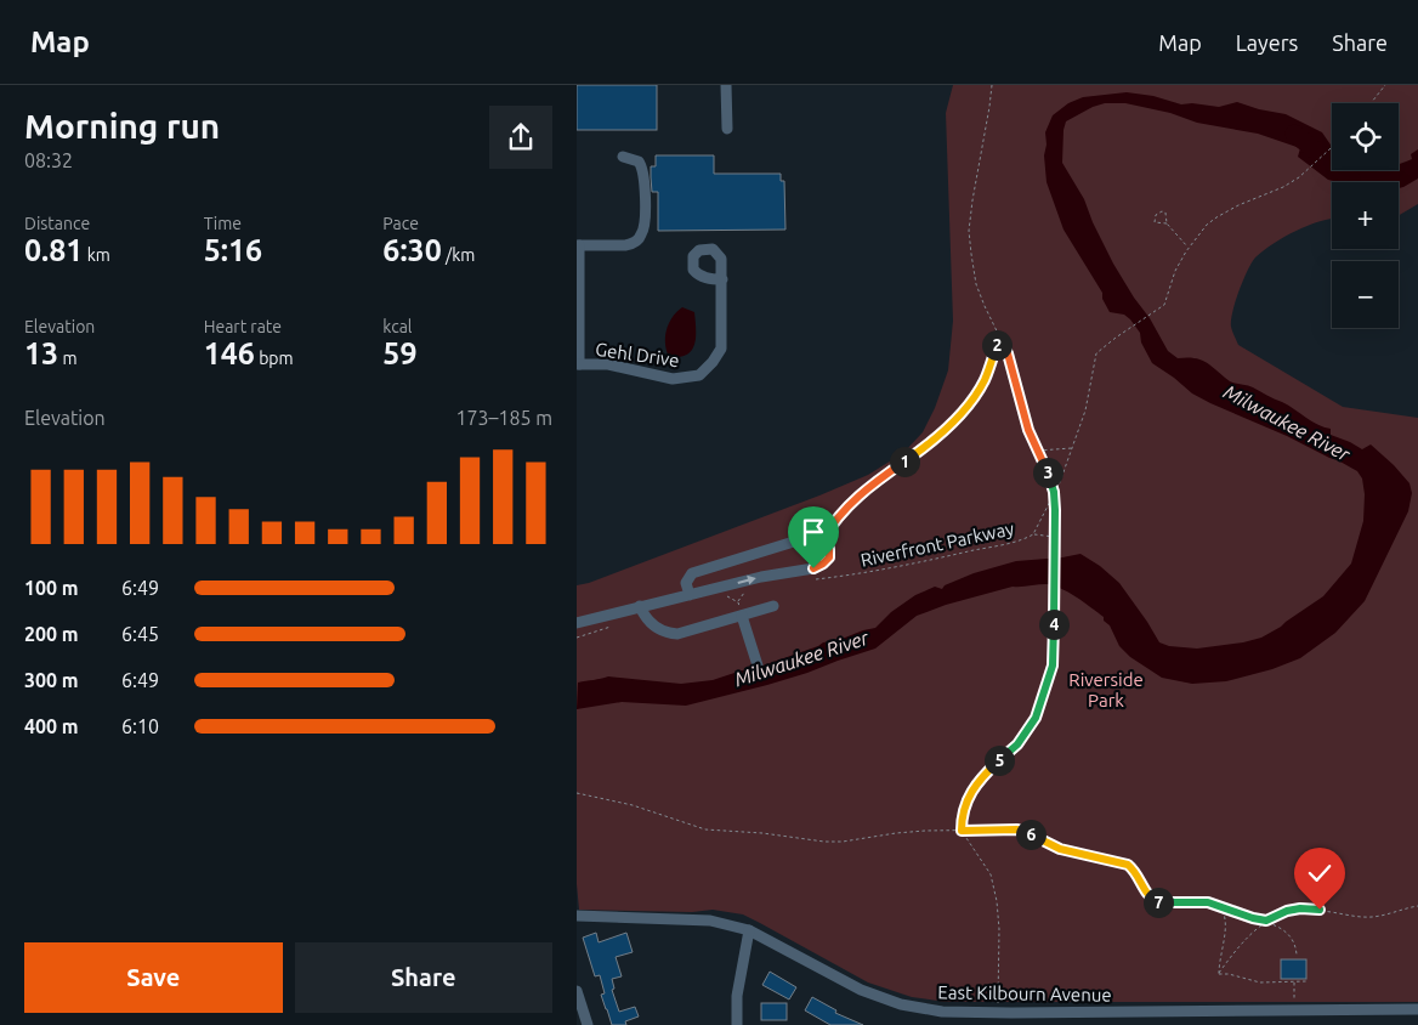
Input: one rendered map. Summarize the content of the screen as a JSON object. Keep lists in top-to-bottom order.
{
  "streets": {
    "street": ["Gehl Drive", "East Kilbourn Avenue"],
    "path": ["Riverfront Parkway"]
  },
  "water": ["Milwaukee River"],
  "parks": ["Riverside Park"],
  "page": {
    "header": "Map",
    "nav": ["Map", "Layers", "Share"],
    "heading": ["Morning run", "08:32"],
    "map_buttons": ["+", "−"],
    "stats": [
      ["Distance", "0.81 km"],
      ["Time", "5:16"],
      ["Pace", "6:30 /km"],
      ["Elevation", "13 m"],
      ["Heart rate", "146 bpm"],
      ["kcal", "59"]
    ],
    "pins": [
      "2",
      "1",
      "3",
      "4",
      "5",
      "6",
      "7"
    ],
    "chart": ["Elevation", "173–185 m"],
    "list": [
      {
        "name": "100 m",
        "note": "6:49"
      },
      {
        "name": "200 m",
        "note": "6:45"
      },
      {
        "name": "300 m",
        "note": "6:49"
      },
      {
        "name": "400 m",
        "note": "6:10"
      }
    ],
    "buttons": ["Save", "Share"]
  }
}
